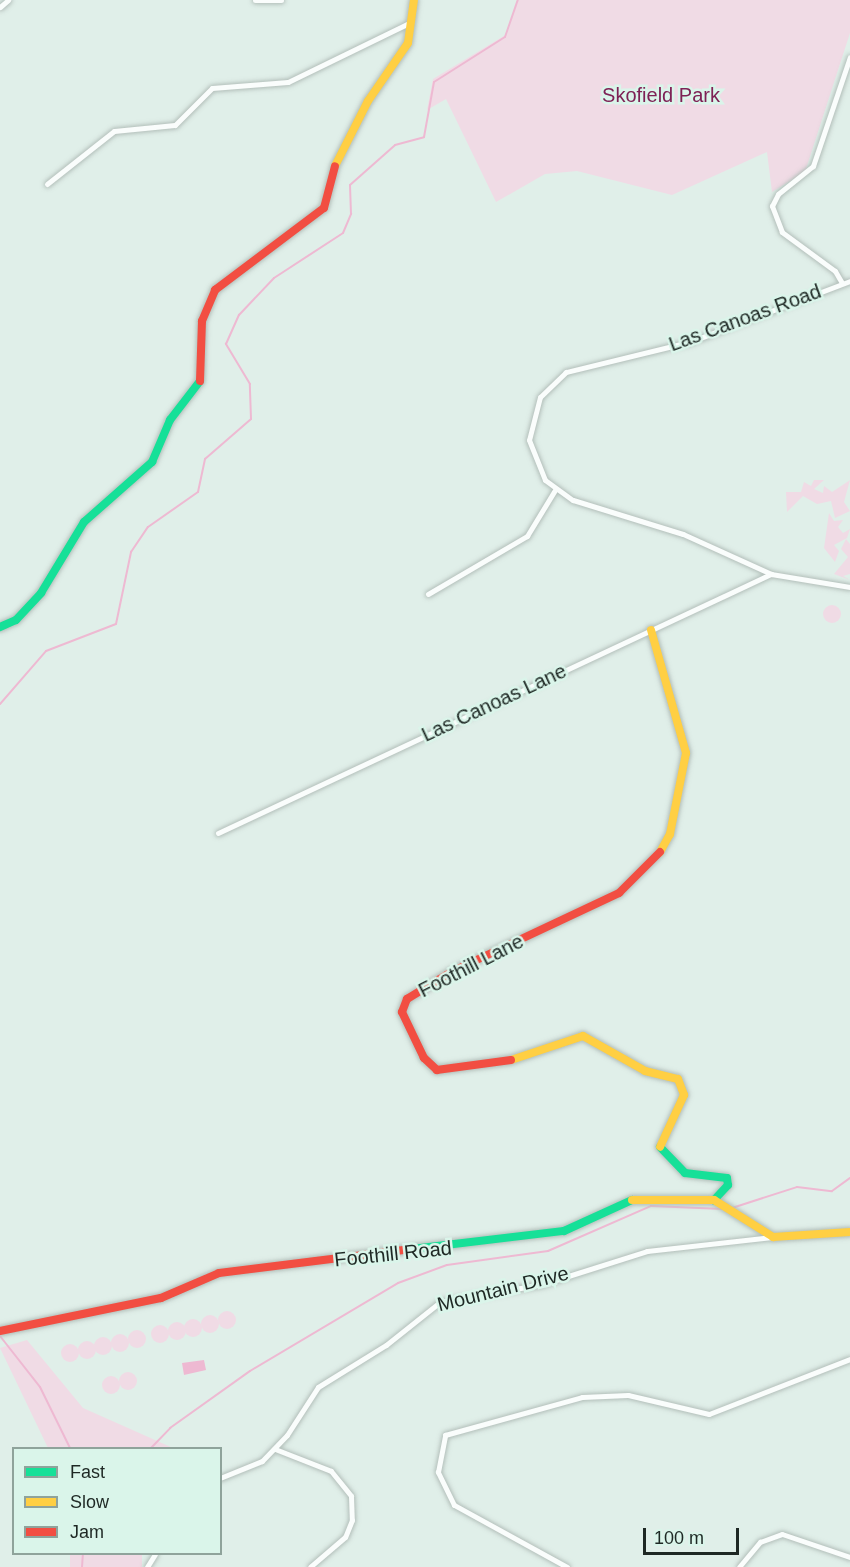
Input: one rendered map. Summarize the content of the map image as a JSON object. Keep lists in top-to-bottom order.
{
  "streets": {
    "street": [
      "Las Canoas Road",
      "Las Canoas Lane",
      "Foothill Lane",
      "Foothill Road",
      "Mountain Drive"
    ]
  },
  "crossings": [
    ["Las Canoas Lane", "Foothill Lane"],
    ["Foothill Lane", "Foothill Road"]
  ],
  "parks": ["Skofield Park"],
  "legend": ["Fast", "Slow", "Jam"],
  "scale_bar": "100 m"
}
